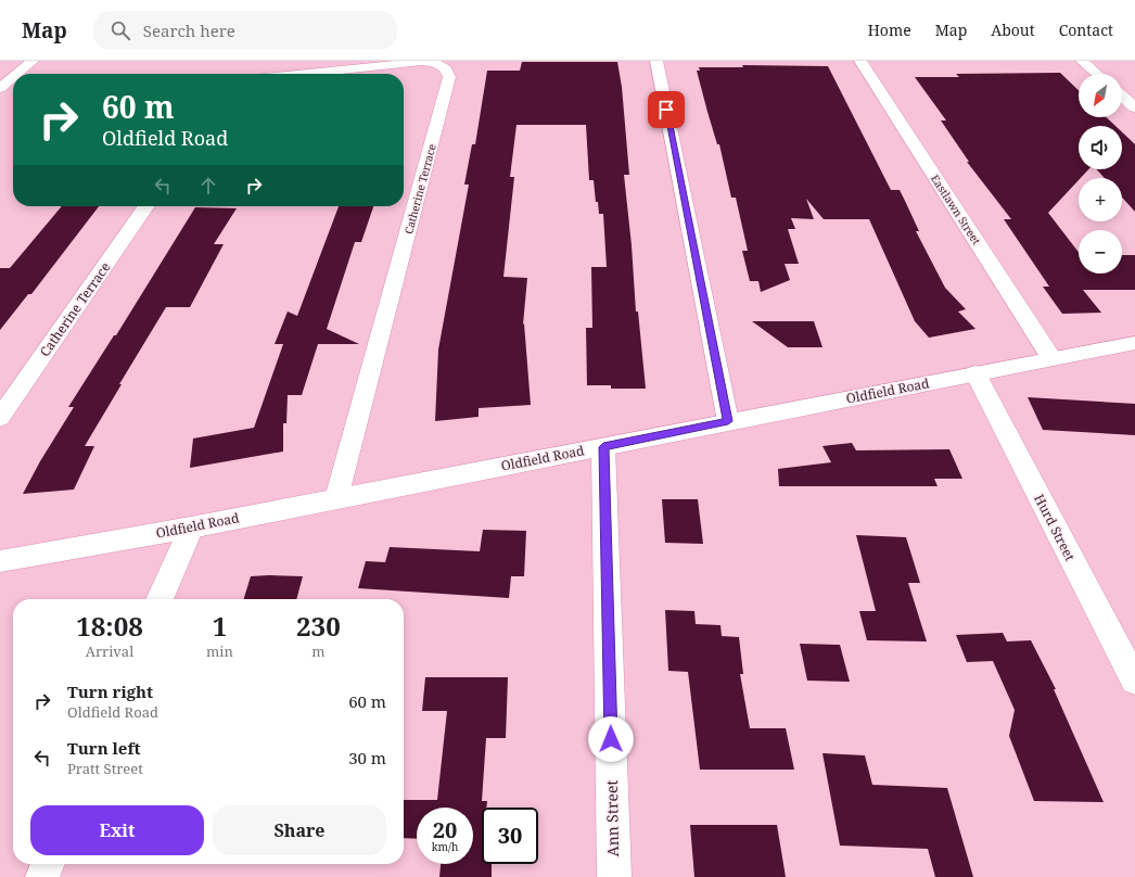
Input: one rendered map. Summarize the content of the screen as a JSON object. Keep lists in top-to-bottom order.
{
  "streets": {
    "street": [
      "Catherine Terrace",
      "Eastlawn Street",
      "Oldfield Road",
      "Hurd Street",
      "Ann Street"
    ]
  },
  "crossings": [
    ["Catherine Terrace", "Oldfield Road"],
    ["Eastlawn Street", "Oldfield Road"],
    ["Oldfield Road", "Hurd Street"],
    ["Oldfield Road", "Ann Street"]
  ],
  "north": "bottom left",
  "page": {
    "header": "Map",
    "search": "Search here",
    "nav": [
      "Home",
      "Map",
      "About",
      "Contact"
    ],
    "map_buttons": ["+", "−"],
    "turn": ["60 m", "Oldfield Road"],
    "eta": [
      "18:08",
      "Arrival",
      "1",
      "min",
      "230",
      "m"
    ],
    "list": [
      {
        "name": "Turn right",
        "note": "Oldfield Road",
        "value": "60 m"
      },
      {
        "name": "Turn left",
        "note": "Pratt Street",
        "value": "30 m"
      }
    ],
    "buttons": ["Exit", "Share"],
    "speed": "20 km/h",
    "limit": "30"
  }
}
